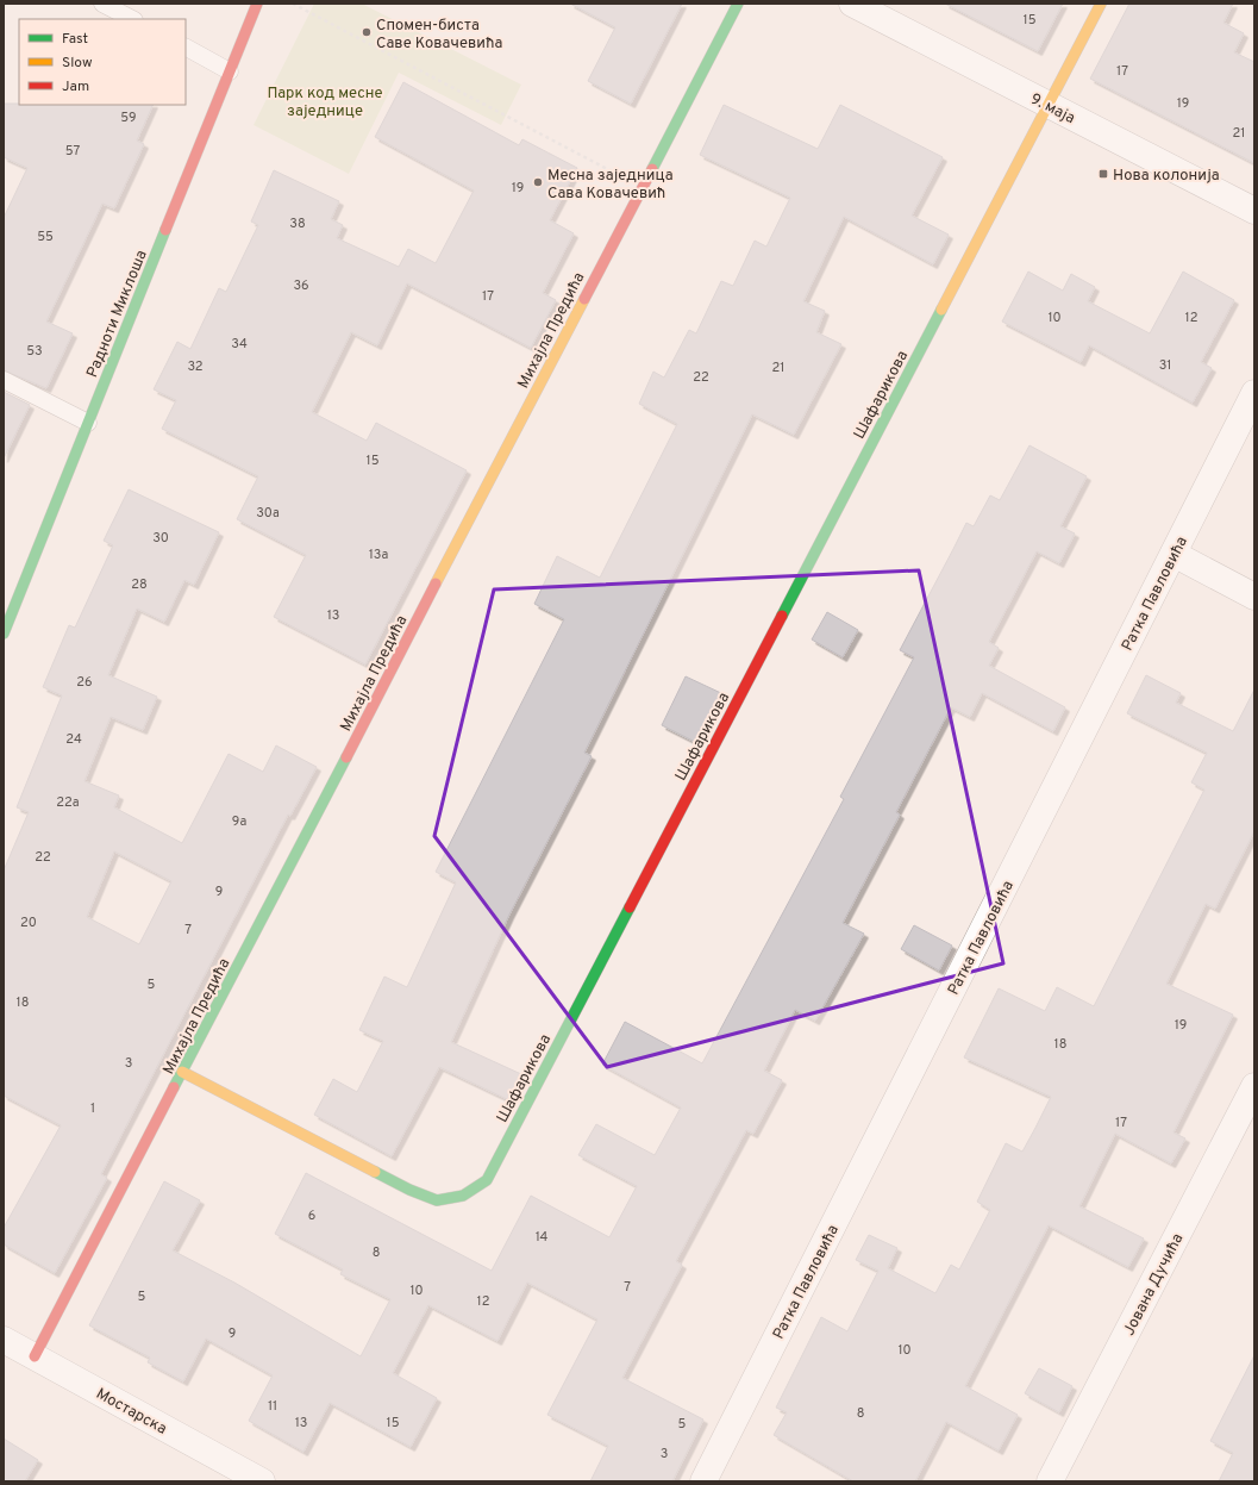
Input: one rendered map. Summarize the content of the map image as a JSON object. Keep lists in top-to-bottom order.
{
  "streets": {
    "street": [
      "9. маја",
      "Радноти Миклоша",
      "Михајла Предића",
      "Шафарикова",
      "Ратка Павловића",
      "Јована Дучића",
      "Мостарска"
    ]
  },
  "crossings": [
    ["9. маја", "Шафарикова"],
    ["Михајла Предића", "Шафарикова"],
    ["Михајла Предића", "Мостарска"]
  ],
  "parks": ["Парк код месне заједнице"],
  "places": {
    "other": ["Спомен-биста Саве Ковачевића", "Месна заједница Сава Ковачевић"],
    "transit": ["Нова колонија"]
  },
  "house_numbers": [
    "15",
    "17",
    "19",
    "59",
    "21",
    "57",
    "19",
    "38",
    "55",
    "36",
    "17",
    "10",
    "12",
    "34",
    "53",
    "31",
    "32",
    "21",
    "22",
    "15",
    "30a",
    "30",
    "13a",
    "28",
    "13",
    "26",
    "24",
    "22a",
    "9a",
    "22",
    "9",
    "20",
    "7",
    "5",
    "18",
    "19",
    "18",
    "3",
    "1",
    "17",
    "6",
    "14",
    "8",
    "7",
    "10",
    "5",
    "12",
    "9",
    "10",
    "11",
    "8",
    "13",
    "15",
    "5",
    "3"
  ],
  "legend": ["Fast", "Slow", "Jam"]
}
